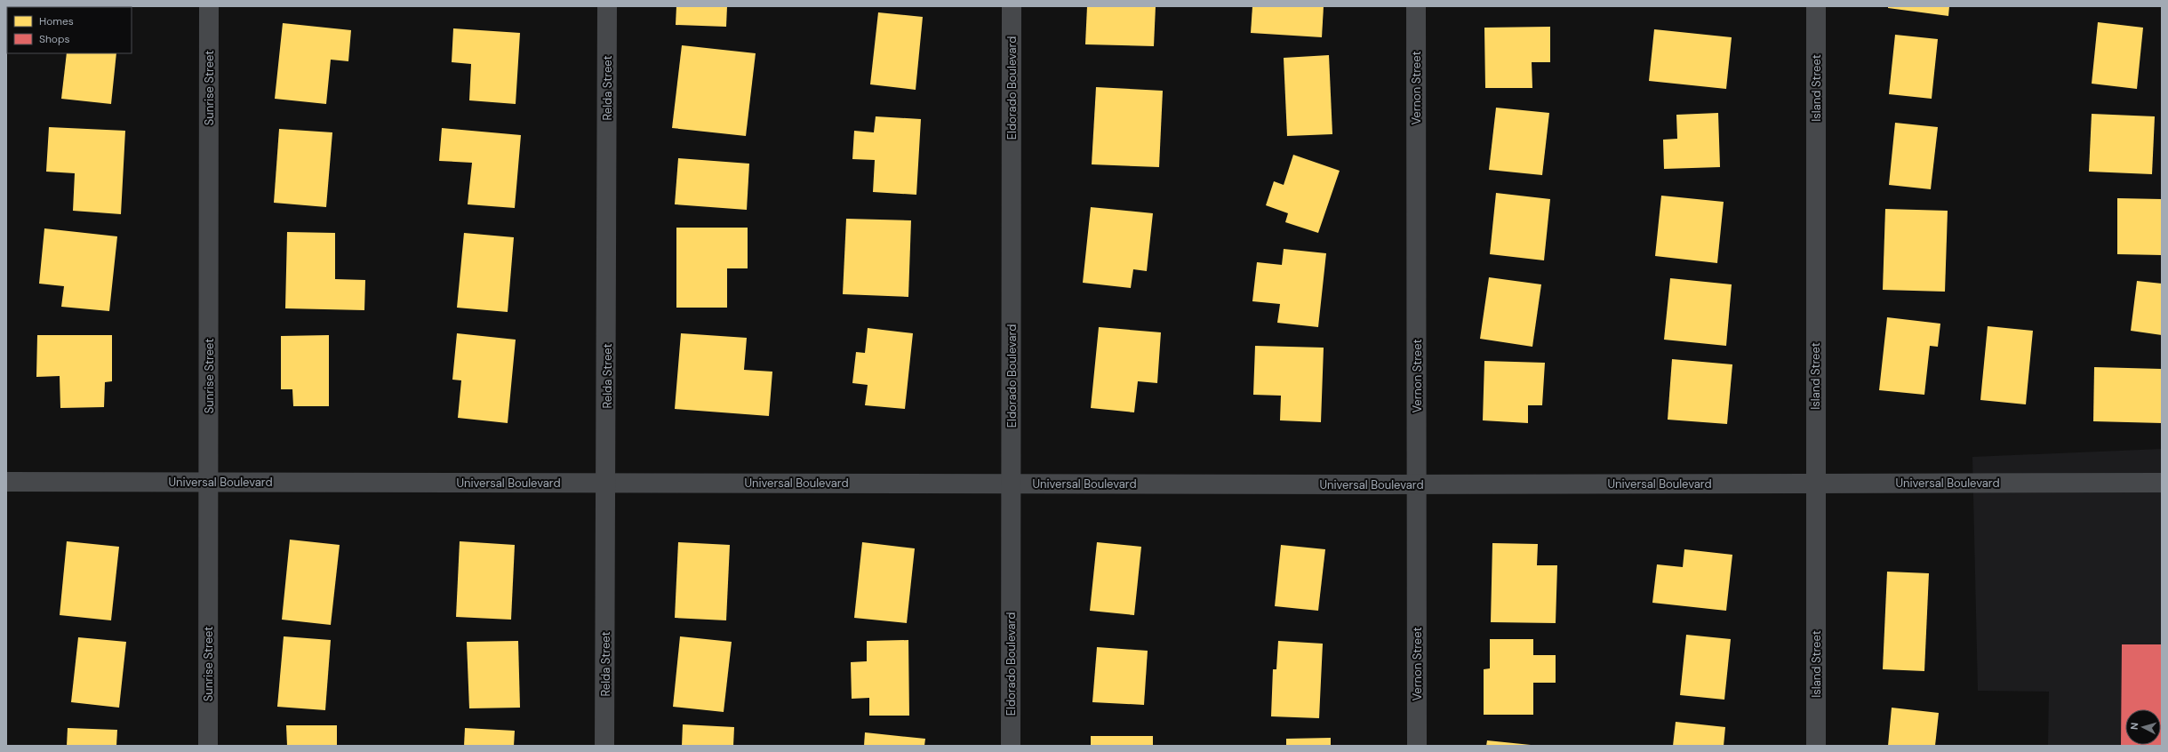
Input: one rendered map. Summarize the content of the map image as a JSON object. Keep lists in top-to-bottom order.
{
  "streets": {
    "street": [
      "Sunrise Street",
      "Relda Street",
      "Eldorado Boulevard",
      "Vernon Street",
      "Island Street",
      "Universal Boulevard"
    ]
  },
  "crossings": [
    ["Sunrise Street", "Universal Boulevard"],
    ["Relda Street", "Universal Boulevard"],
    ["Eldorado Boulevard", "Universal Boulevard"],
    ["Vernon Street", "Universal Boulevard"],
    ["Island Street", "Universal Boulevard"]
  ],
  "legend": ["Homes", "Shops"],
  "north": "left"
}
